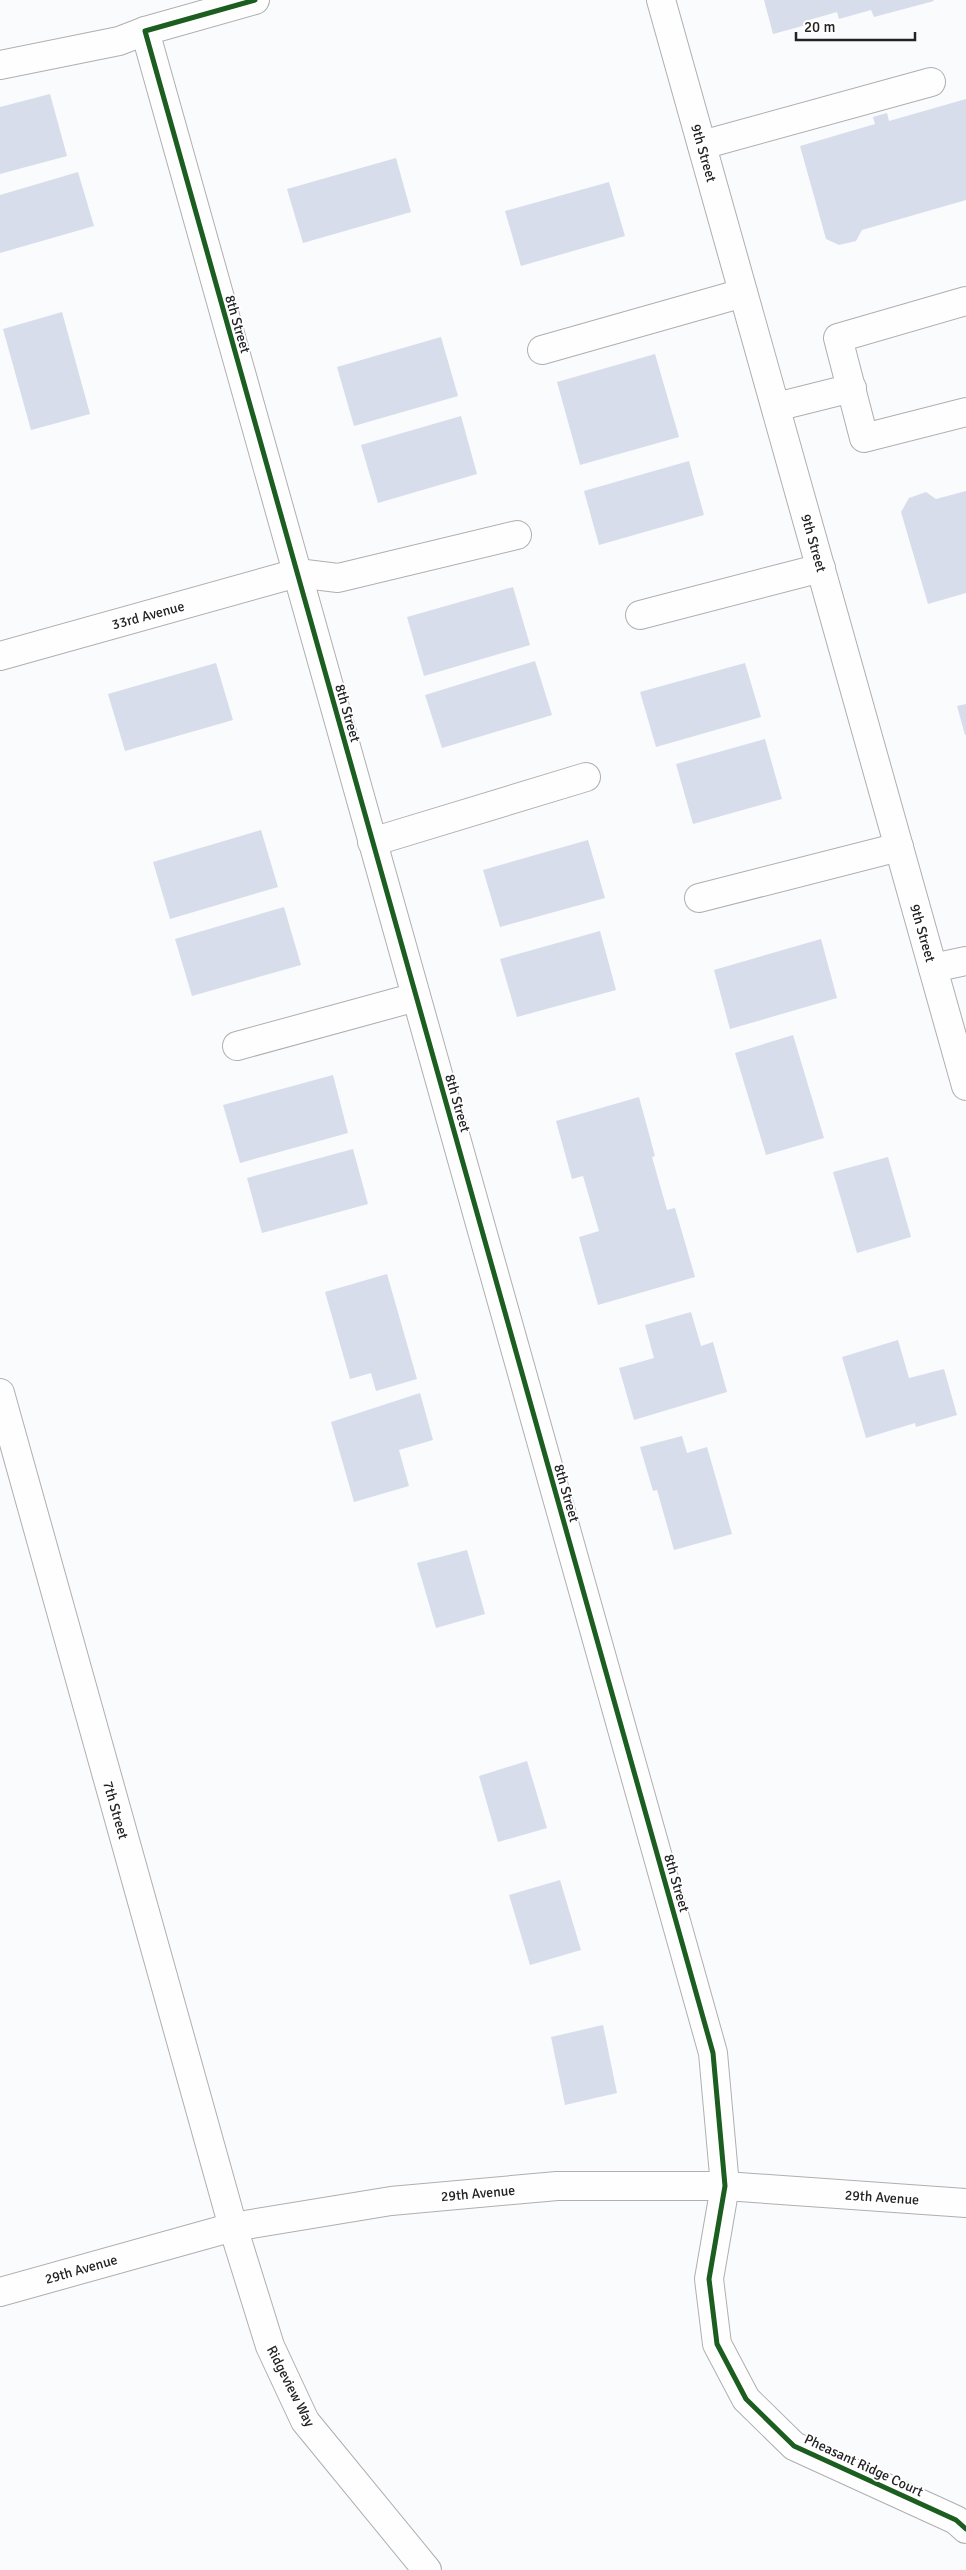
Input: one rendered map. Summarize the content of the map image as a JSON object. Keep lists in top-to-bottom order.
{
  "streets": {
    "street": [
      "9th Street",
      "8th Street",
      "33rd Avenue",
      "7th Street",
      "29th Avenue",
      "Ridgeview Way",
      "Pheasant Ridge Court"
    ]
  },
  "crossings": [
    ["8th Street", "33rd Avenue"],
    ["8th Street", "29th Avenue"],
    ["8th Street", "Pheasant Ridge Court"],
    ["7th Street", "29th Avenue"],
    ["7th Street", "Ridgeview Way"],
    ["29th Avenue", "Ridgeview Way"],
    ["29th Avenue", "Pheasant Ridge Court"]
  ],
  "scale_bar": "20 m"
}
